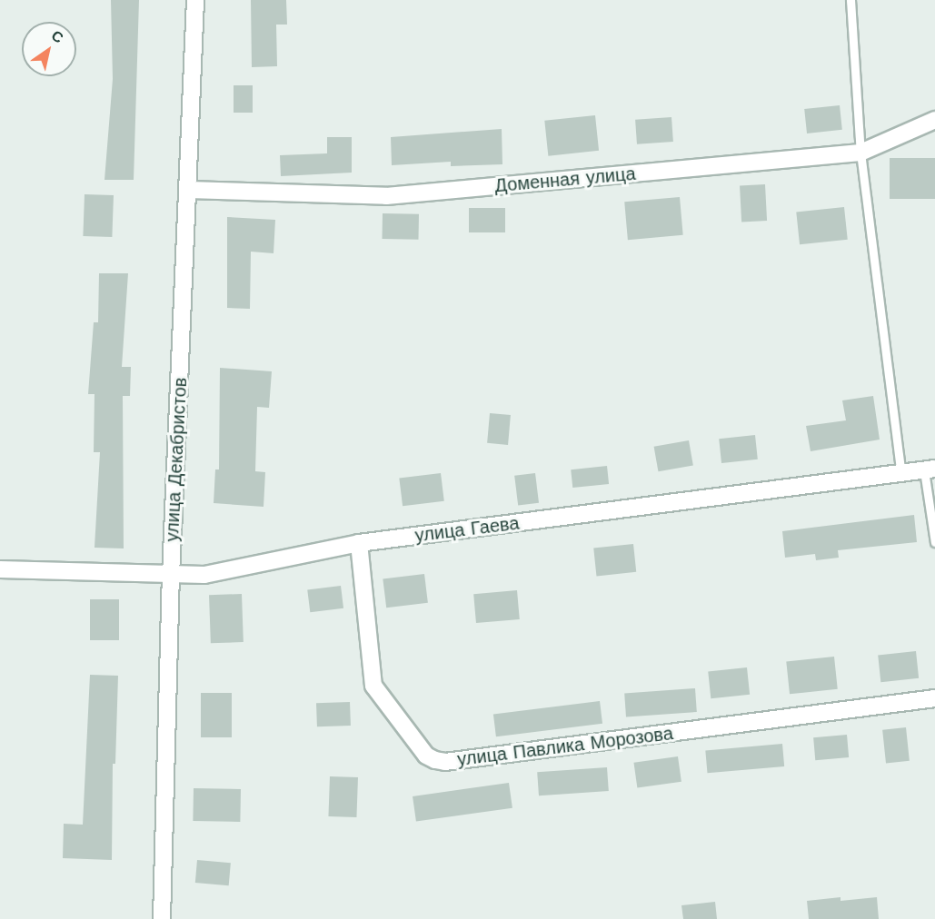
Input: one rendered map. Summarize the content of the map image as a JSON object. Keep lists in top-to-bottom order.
{
  "streets": {
    "street": [
      "Доменная улица",
      "улица Декабристов",
      "улица Гаева",
      "улица Павлика Морозова"
    ]
  },
  "crossings": [
    ["Доменная улица", "улица Декабристов"],
    ["улица Декабристов", "улица Гаева"],
    ["улица Гаева", "улица Павлика Морозова"]
  ],
  "north": "top right"
}
